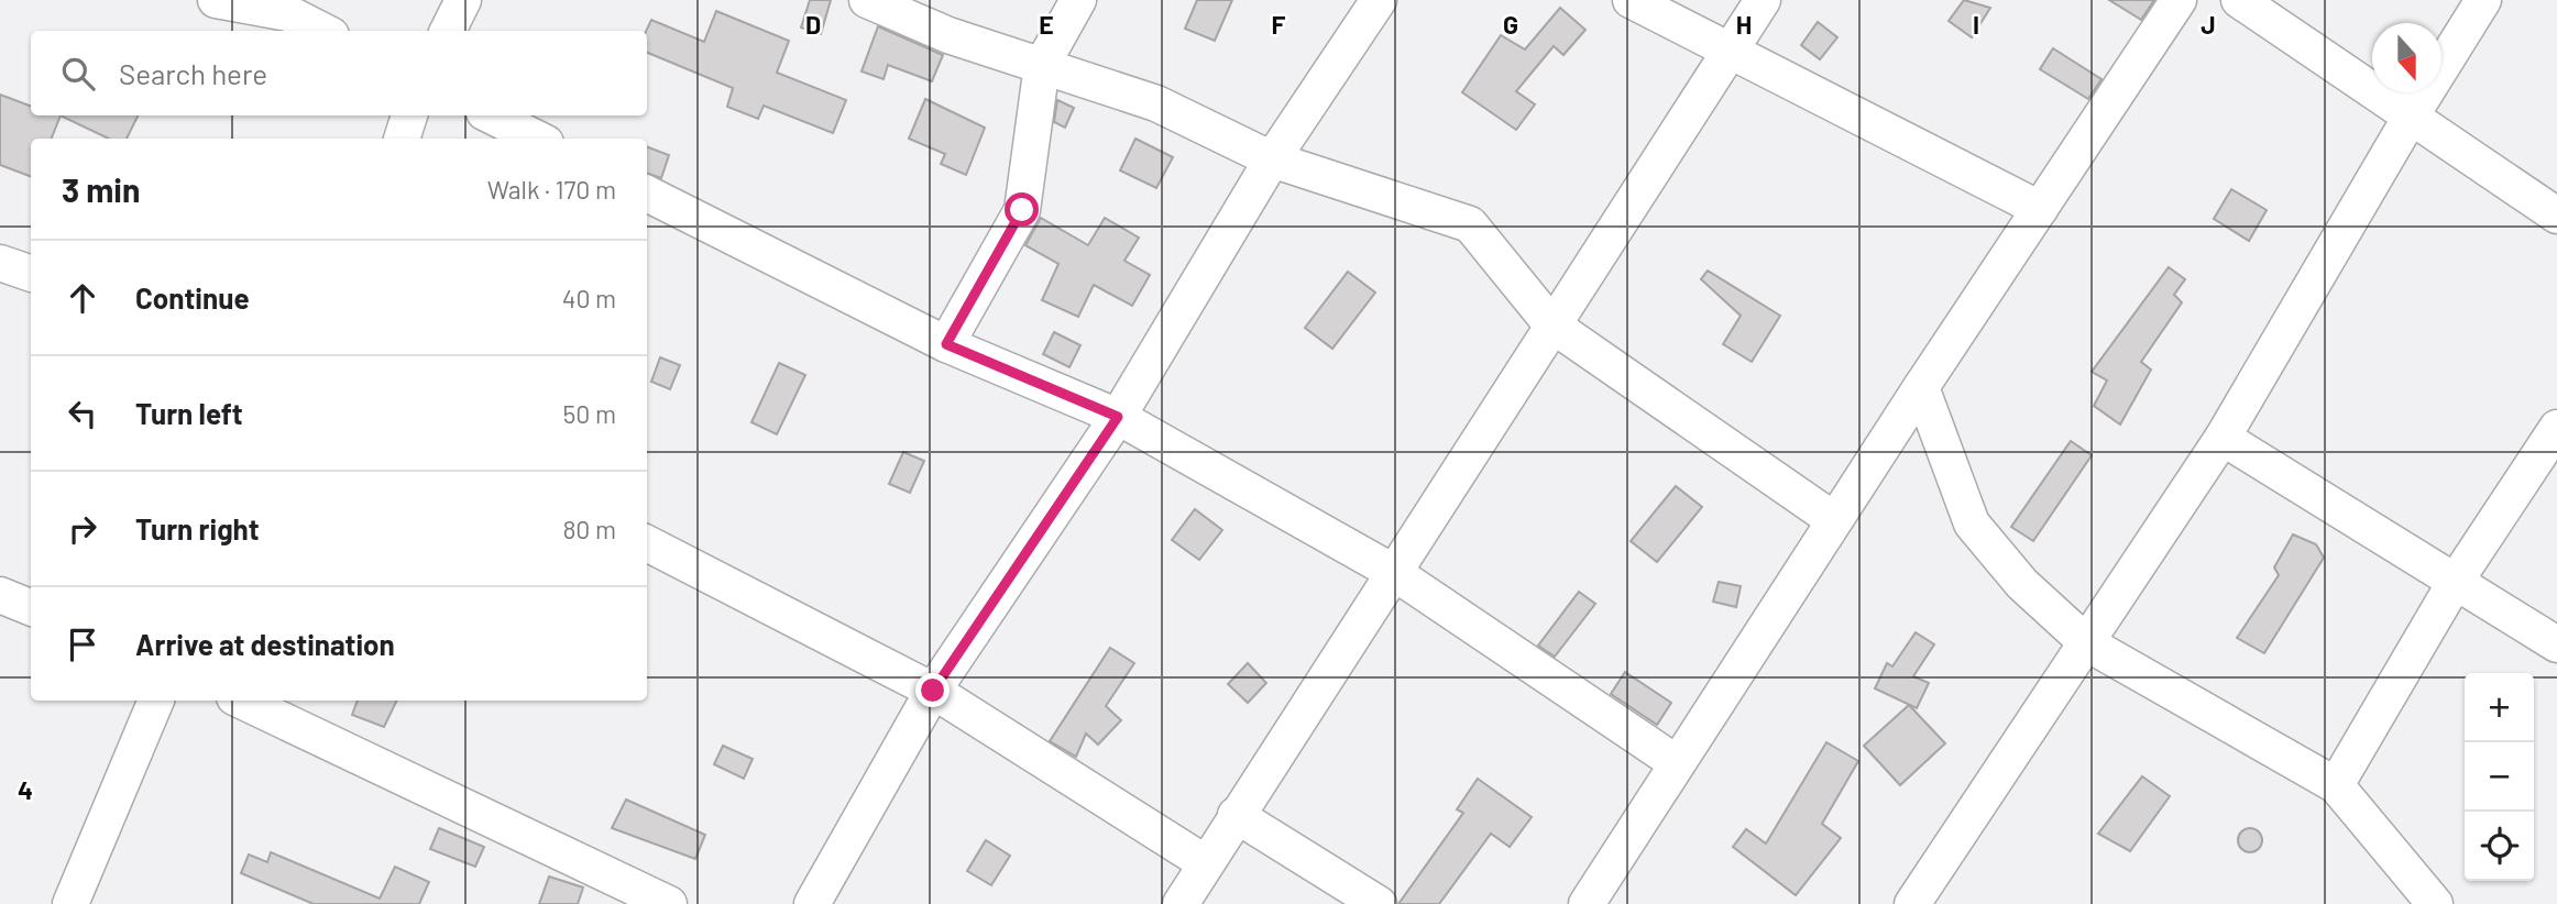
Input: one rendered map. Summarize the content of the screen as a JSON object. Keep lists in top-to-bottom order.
{
  "north": "bottom",
  "page": {
    "search": "Search here",
    "heading": ["3 min", "Walk · 170 m"],
    "list": [
      ["Continue", "40 m"],
      ["Turn left", "50 m"],
      ["Turn right", "80 m"],
      "Arrive at destination"
    ],
    "map_buttons": ["+", "−"]
  },
  "grid": {
    "columns": [
      "D",
      "E",
      "F",
      "G",
      "H",
      "I",
      "J"
    ],
    "rows": ["4"]
  }
}
